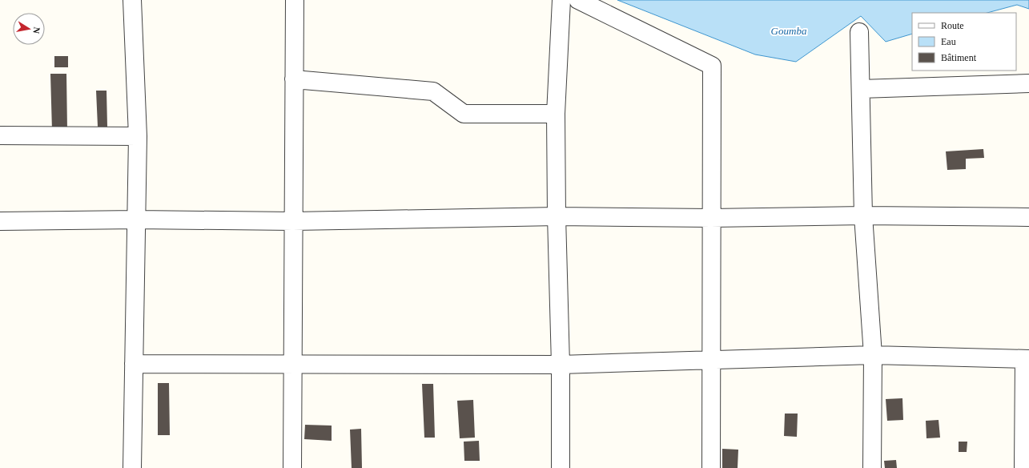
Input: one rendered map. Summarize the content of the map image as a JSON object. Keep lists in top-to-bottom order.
{
  "water": ["Goumba"],
  "legend": ["Route", "Eau", "Bâtiment"],
  "north": "right"
}
